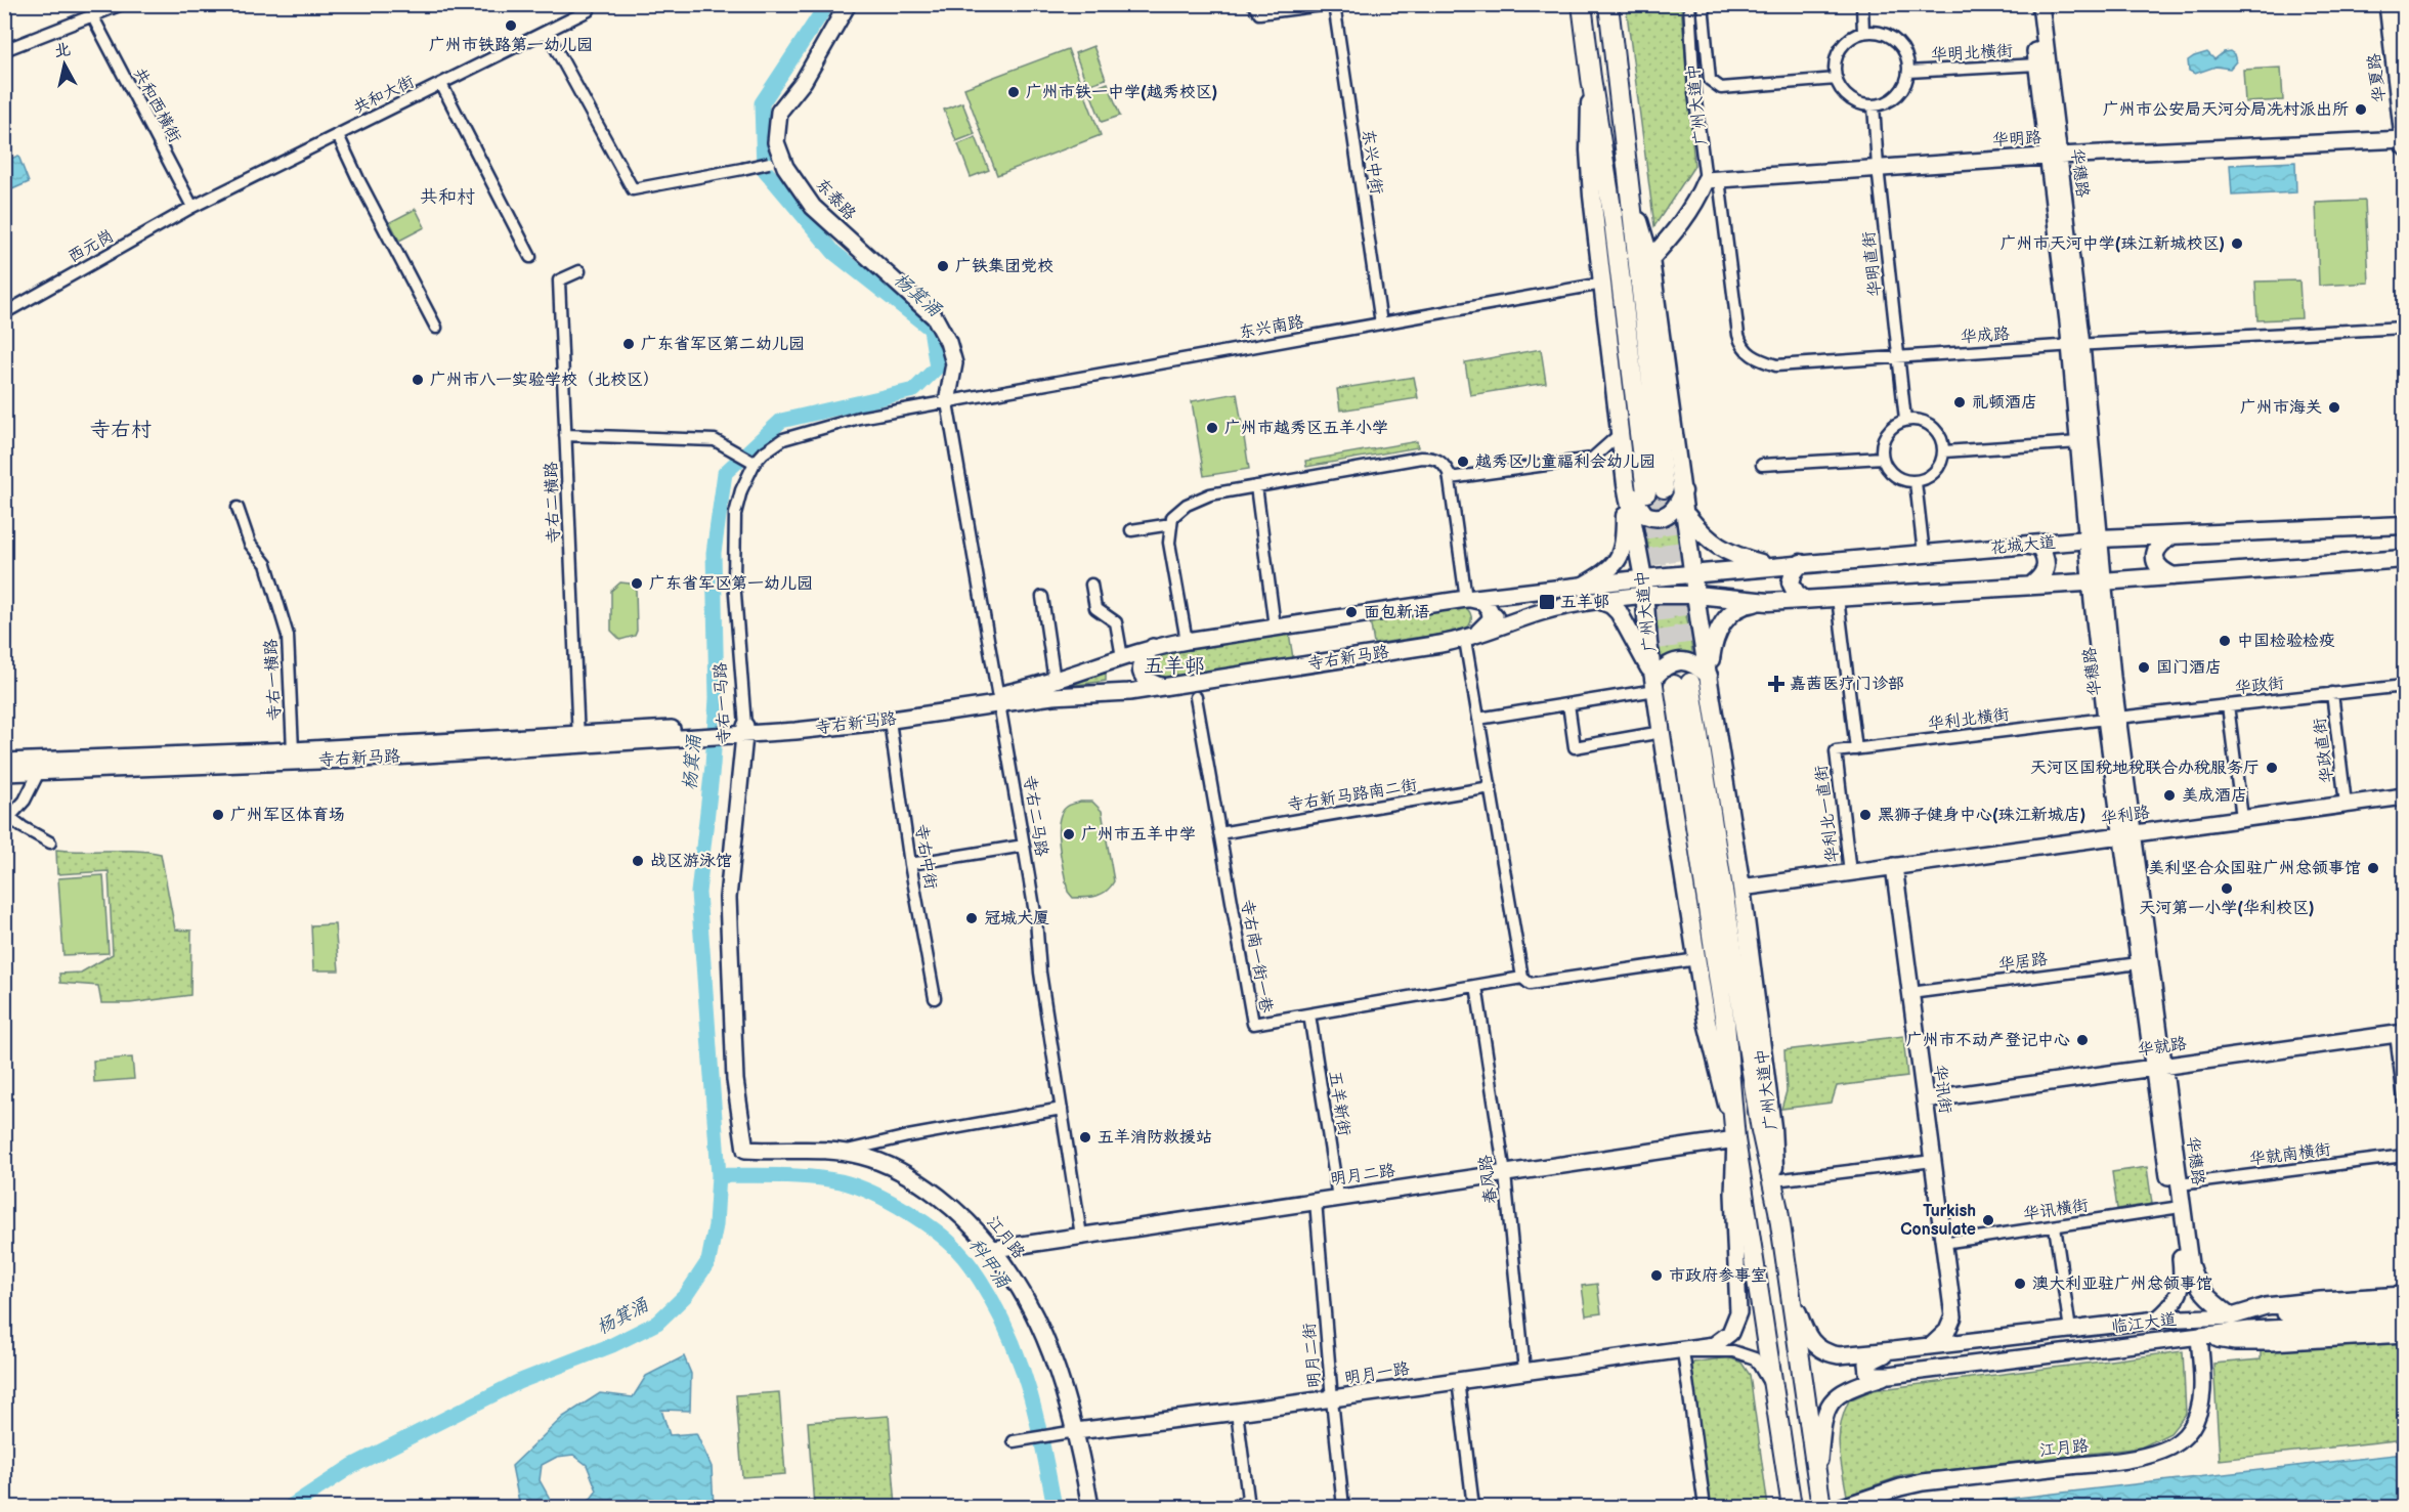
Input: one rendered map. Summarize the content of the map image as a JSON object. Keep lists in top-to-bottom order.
{
  "streets": {
    "highway": ["广州大道中"],
    "main road": ["花城大道", "寺右新马路"],
    "street": [
      "华明北橫街",
      "华夏路",
      "共和大街",
      "共和西横街",
      "华明路",
      "东兴中街",
      "华穗路",
      "东泰路",
      "西元岗",
      "华明直街",
      "东兴南路",
      "华成路",
      "寺右二横路",
      "寺右一横路",
      "华政街",
      "寺右一马路",
      "华利北横街",
      "华政直街",
      "寺右新马路南二街",
      "华利北一直街",
      "寺右二马路",
      "华利路",
      "寺右中街",
      "寺右南一街一巷",
      "华居路",
      "华就路",
      "华讯街",
      "五羊新街",
      "华就南横街",
      "明月二路",
      "春风路",
      "华讯横街",
      "江月路",
      "临江大道",
      "明月二街",
      "明月一路"
    ]
  },
  "crossings": [
    ["华明北橫街", "华穗路"],
    ["华明北橫街", "华明直街"],
    ["华夏路", "华明路"],
    ["共和大街", "共和西横街"],
    ["共和大街", "西元岗"],
    ["广州大道中", "华明路"],
    ["广州大道中", "东兴南路"],
    ["广州大道中", "华成路"],
    ["广州大道中", "花城大道"],
    ["广州大道中", "寺右新马路"],
    ["广州大道中", "华利路"],
    ["广州大道中", "寺右南一街一巷"],
    ["广州大道中", "明月二路"],
    ["广州大道中", "临江大道"],
    ["广州大道中", "明月一路"],
    ["共和西横街", "西元岗"],
    ["华明路", "华穗路"],
    ["华明路", "华明直街"],
    ["华明路", "华成路"],
    ["东兴中街", "东兴南路"],
    ["华穗路", "华成路"],
    ["华穗路", "花城大道"],
    ["华穗路", "华政街"],
    ["华穗路", "华利北横街"],
    ["华穗路", "华利路"],
    ["华穗路", "华居路"],
    ["华穗路", "华就路"],
    ["华穗路", "华就南横街"],
    ["华穗路", "华讯横街"],
    ["华穗路", "临江大道"],
    ["东泰路", "东兴南路"],
    ["东泰路", "寺右一马路"],
    ["东泰路", "寺右二马路"],
    ["华明直街", "华成路"],
    ["东兴南路", "寺右一马路"],
    ["东兴南路", "寺右二马路"],
    ["寺右二横路", "寺右新马路"],
    ["花城大道", "寺右新马路"],
    ["寺右新马路", "寺右一横路"],
    ["寺右新马路", "寺右一马路"],
    ["寺右新马路", "寺右二马路"],
    ["寺右新马路", "寺右中街"],
    ["华政街", "华利北横街"],
    ["华政街", "华政直街"],
    ["寺右一马路", "寺右二马路"],
    ["寺右一马路", "江月路"],
    ["华利北横街", "华利北一直街"],
    ["华政直街", "华利路"],
    ["寺右新马路南二街", "寺右南一街一巷"],
    ["华利北一直街", "华利路"],
    ["寺右二马路", "明月二路"],
    ["华利路", "华讯街"],
    ["寺右南一街一巷", "五羊新街"],
    ["寺右南一街一巷", "春风路"],
    ["华居路", "华讯街"],
    ["华就路", "华讯街"],
    ["华讯街", "华讯横街"],
    ["五羊新街", "明月二路"],
    ["明月二路", "春风路"],
    ["明月二路", "江月路"],
    ["明月二路", "明月二街"],
    ["明月二路", "明月一路"],
    ["春风路", "明月一路"],
    ["江月路", "临江大道"],
    ["江月路", "明月一路"],
    ["明月二街", "明月一路"]
  ],
  "districts": ["共和村", "寺右村", "五羊邨"],
  "water": ["杨箕涌", "科甲涌"],
  "places": {
    "other": [
      "广州市铁路第一幼儿园",
      "广州市铁一中学(越秀校区)",
      "广州市公安局天河分局冼村派出所",
      "广州市天河中学(珠江新城校区)",
      "广铁集团党校",
      "广东省军区第二幼儿园",
      "广州市八一实验学校（北校区）",
      "礼顿酒店",
      "广州市海关",
      "广州市越秀区五羊小学",
      "越秀区儿童福利会幼儿园",
      "广东省军区第一幼儿园",
      "面包新语",
      "中国检验检疫",
      "国门酒店",
      "天河区国税地税联合办税服务厅",
      "美成酒店",
      "广州军区体育场",
      "黑狮子健身中心(珠江新城店)",
      "广州市五羊中学",
      "战区游泳馆",
      "美利坚合众国驻广州总领事馆",
      "天河第一小学(华利校区)",
      "冠城大厦",
      "广州市不动产登记中心",
      "五羊消防救援站",
      "Turkish Consulate",
      "市政府参事室",
      "澳大利亚驻广州总领事馆"
    ],
    "transit": ["五羊邨"],
    "health": ["嘉茜医疗门诊部"]
  },
  "north": "top"
}
